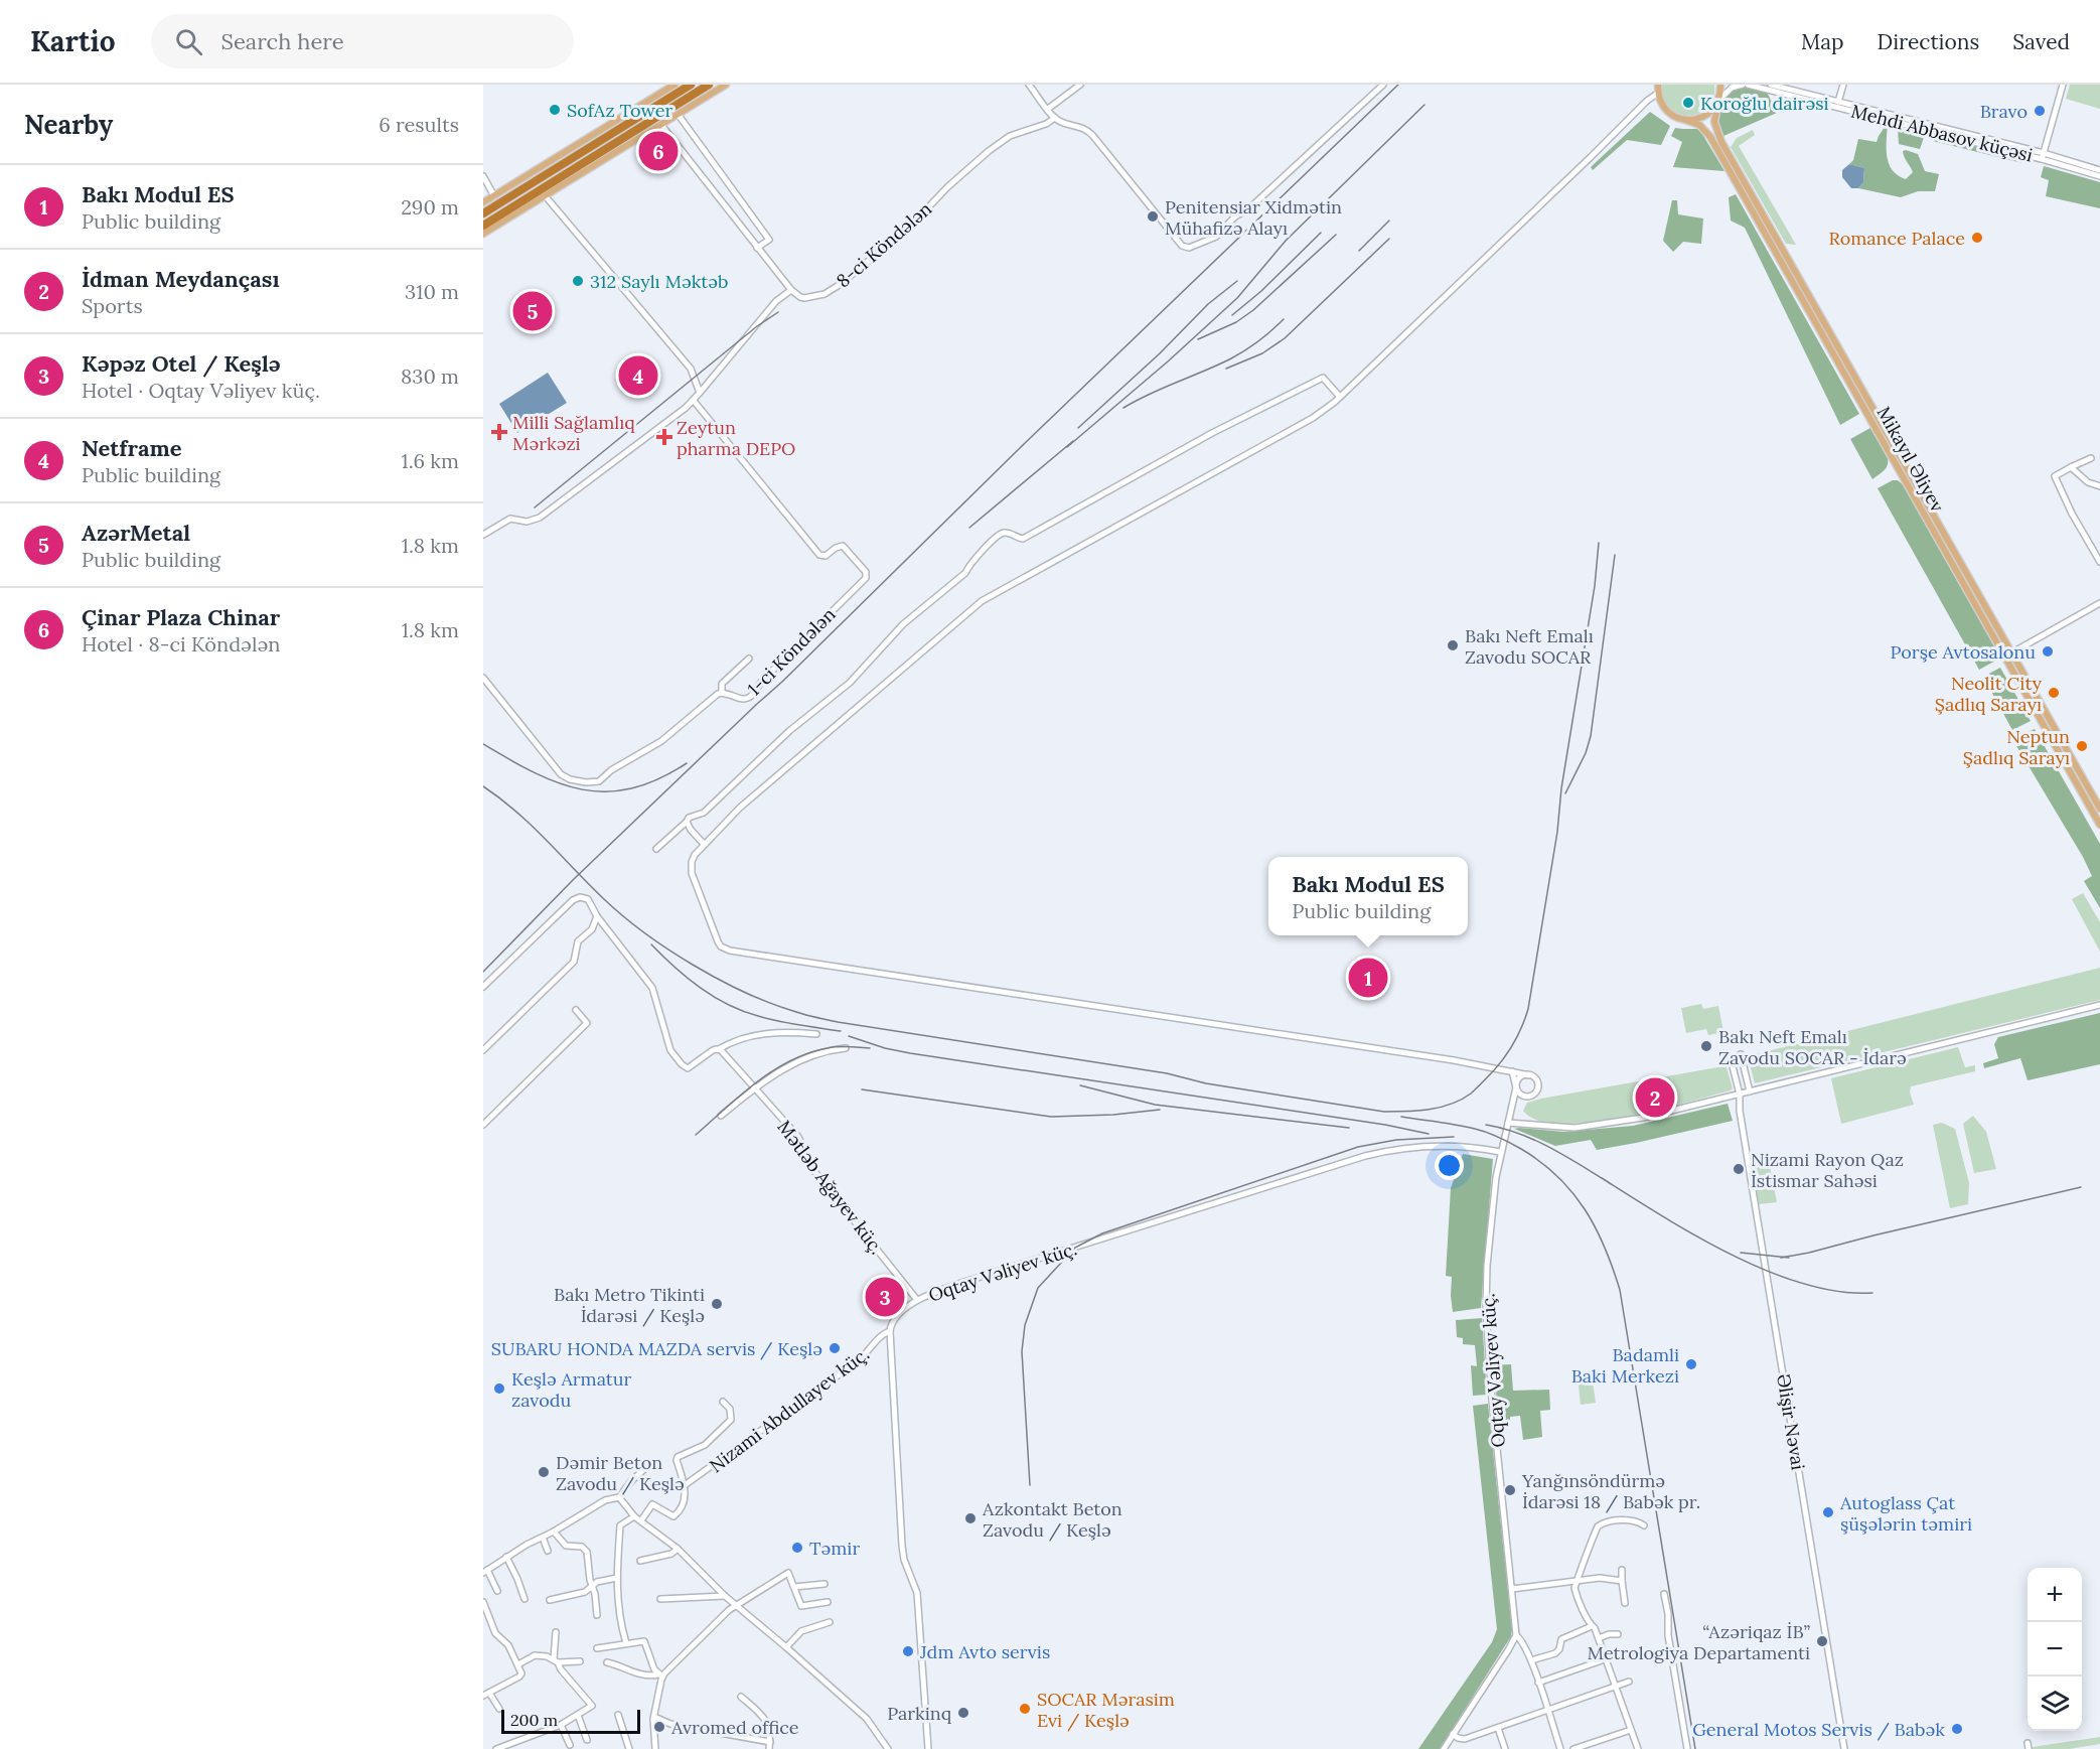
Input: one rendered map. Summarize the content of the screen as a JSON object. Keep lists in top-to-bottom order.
{
  "streets": {
    "main road": ["Mikayıl Əliyev"],
    "street": [
      "Mehdi Abbasov küçəsi",
      "8-ci Köndələn",
      "1-ci Köndələn",
      "Mətləb Ağayev küç.",
      "Oqtay Vəliyev küç.",
      "Nizami Abdullayev küç.",
      "Əlişir Nəvai"
    ]
  },
  "crossings": [
    ["Mətləb Ağayev küç.", "Oqtay Vəliyev küç."],
    ["Oqtay Vəliyev küç.", "Nizami Abdullayev küç."]
  ],
  "places": {
    "other": [
      "Koroğlu dairəsi",
      "SofAz Tower",
      "Bravo",
      "Penitensiar Xidmətin Mühafizə Alayı",
      "Romance Palace",
      "312 Saylı Məktəb",
      "Bakı Neft Emalı Zavodu SOCAR",
      "Porşe Avtosalonu",
      "Neolit City Şadlıq Sarayı",
      "Neptun Şadlıq Sarayı",
      "Bakı Neft Emalı Zavodu SOCAR - İdarə",
      "Nizami Rayon Qaz İstismar Sahəsi",
      "Bakı Metro Tikinti İdarəsi / Keşlə",
      "SUBARU HONDA MAZDA servis / Keşlə",
      "Badamli Baki Merkezi",
      "Keşlə Armatur zavodu",
      "Dəmir Beton Zavodu / Keşlə",
      "Yanğınsöndürmə İdarəsi 18 / Babək pr.",
      "Autoglass Çat şüşələrin təmiri",
      "Azkontakt Beton Zavodu / Keşlə",
      "Təmir",
      "“Azəriqaz İB” Metrologiya Departamenti",
      "Jdm Avto servis",
      "SOCAR Mərasim Evi / Keşlə",
      "Parkinq",
      "Avromed office",
      "General Motos Servis / Babək"
    ],
    "health": ["Milli Sağlamlıq Mərkəzi", "Zeytun pharma DEPO"]
  },
  "scale_bar": "200 m",
  "page": {
    "header": "Kartio",
    "search": "Search here",
    "nav": ["Map", "Directions", "Saved"],
    "heading": ["Nearby", "6 results"],
    "pins": [
      "6",
      "5",
      "4",
      "1",
      "2",
      "3"
    ],
    "list": [
      {
        "mark": "1",
        "name": "Bakı Modul ES",
        "note": "Public building",
        "value": "290 m"
      },
      {
        "mark": "2",
        "name": "İdman Meydançası",
        "note": "Sports",
        "value": "310 m"
      },
      {
        "mark": "3",
        "name": "Kəpəz Otel / Keşlə",
        "note": "Hotel · Oqtay Vəliyev küç.",
        "value": "830 m"
      },
      {
        "mark": "4",
        "name": "Netframe",
        "note": "Public building",
        "value": "1.6 km"
      },
      {
        "mark": "5",
        "name": "AzərMetal",
        "note": "Public building",
        "value": "1.8 km"
      },
      {
        "mark": "6",
        "name": "Çinar Plaza Chinar",
        "note": "Hotel · 8-ci Köndələn",
        "value": "1.8 km"
      }
    ],
    "popup": ["Bakı Modul ES", "Public building"],
    "map_buttons": ["+", "−"],
    "scale": "200 m"
  }
}
